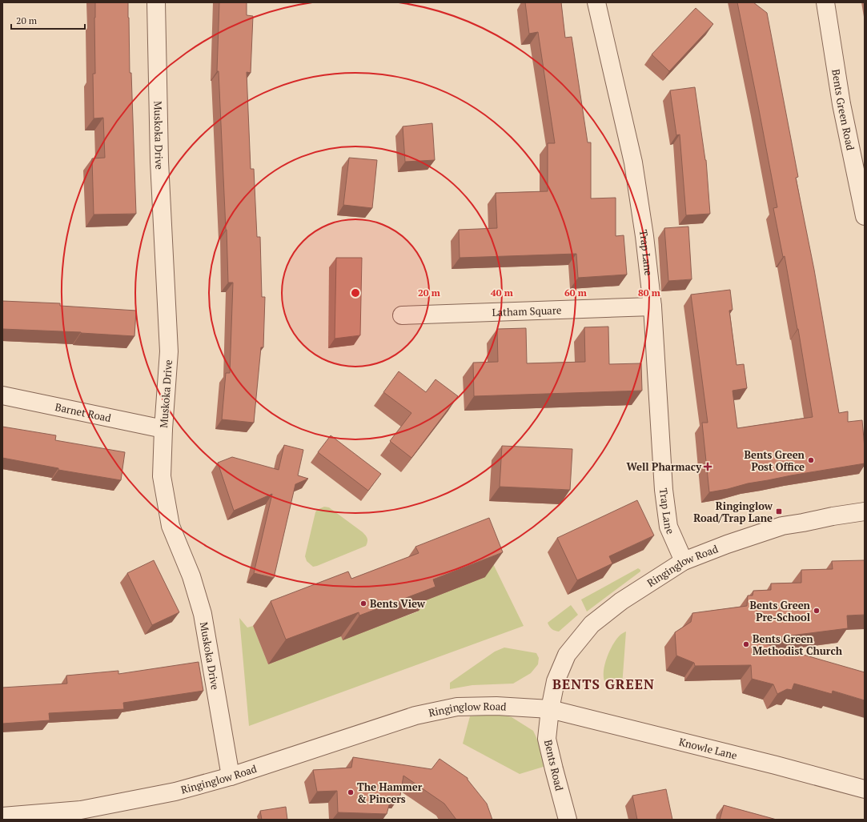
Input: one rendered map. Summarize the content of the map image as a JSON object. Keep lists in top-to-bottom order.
{
  "streets": {
    "street": [
      "Bents Green Road",
      "Muskoka Drive",
      "Trap Lane",
      "Latham Square",
      "Barnet Road",
      "Ringinglow Road",
      "Knowle Lane",
      "Bents Road"
    ]
  },
  "crossings": [
    ["Muskoka Drive", "Barnet Road"],
    ["Muskoka Drive", "Ringinglow Road"],
    ["Trap Lane", "Latham Square"],
    ["Trap Lane", "Ringinglow Road"],
    ["Ringinglow Road", "Knowle Lane"],
    ["Ringinglow Road", "Bents Road"],
    ["Knowle Lane", "Bents Road"]
  ],
  "districts": ["BENTS GREEN"],
  "places": {
    "other": [
      "Bents Green Post Office",
      "Bents View",
      "Bents Green Pre-School",
      "Bents Green Methodist Church",
      "The Hammer & Pincers"
    ],
    "health": ["Well Pharmacy"],
    "transit": ["Ringinglow Road/Trap Lane"]
  },
  "scale_bar": "20 m",
  "rings": [
    "20 m",
    "40 m",
    "60 m",
    "80 m"
  ]
}
